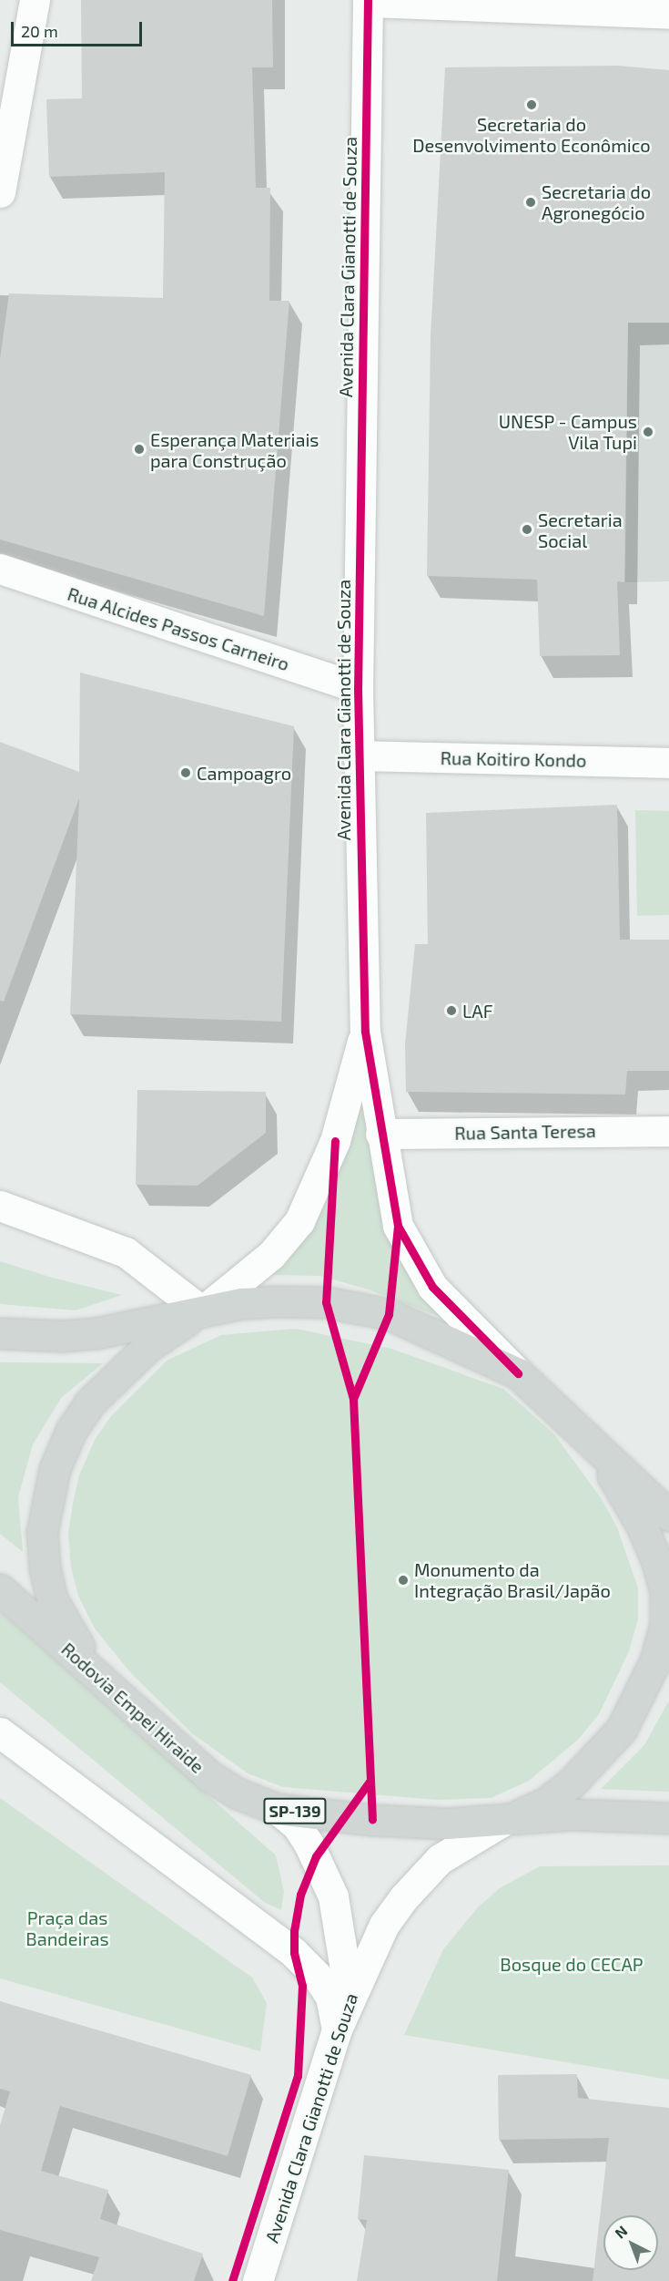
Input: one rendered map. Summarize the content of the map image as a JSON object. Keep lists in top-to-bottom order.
{
  "streets": {
    "main road": ["Rodovia Empei Hiraide", "SP-139"],
    "street": [
      "Avenida Clara Gianotti de Souza",
      "Rua Alcides Passos Carneiro",
      "Rua Koitiro Kondo",
      "Rua Santa Teresa"
    ]
  },
  "crossings": [
    ["Avenida Clara Gianotti de Souza", "Rua Alcides Passos Carneiro"],
    ["Avenida Clara Gianotti de Souza", "Rua Koitiro Kondo"],
    ["Avenida Clara Gianotti de Souza", "Rua Santa Teresa"],
    ["Avenida Clara Gianotti de Souza", "Rodovia Empei Hiraide"]
  ],
  "parks": ["Praça das Bandeiras", "Bosque do CECAP"],
  "places": [
    "Secretaria do Desenvolvimento Econômico",
    "Secretaria do Agronegócio",
    "UNESP - Campus Vila Tupi",
    "Esperança Materiais para Construção",
    "Secretaria Social",
    "Campoagro",
    "LAF",
    "Monumento da Integração Brasil/Japão"
  ],
  "scale_bar": "20 m",
  "north": "top left"
}
